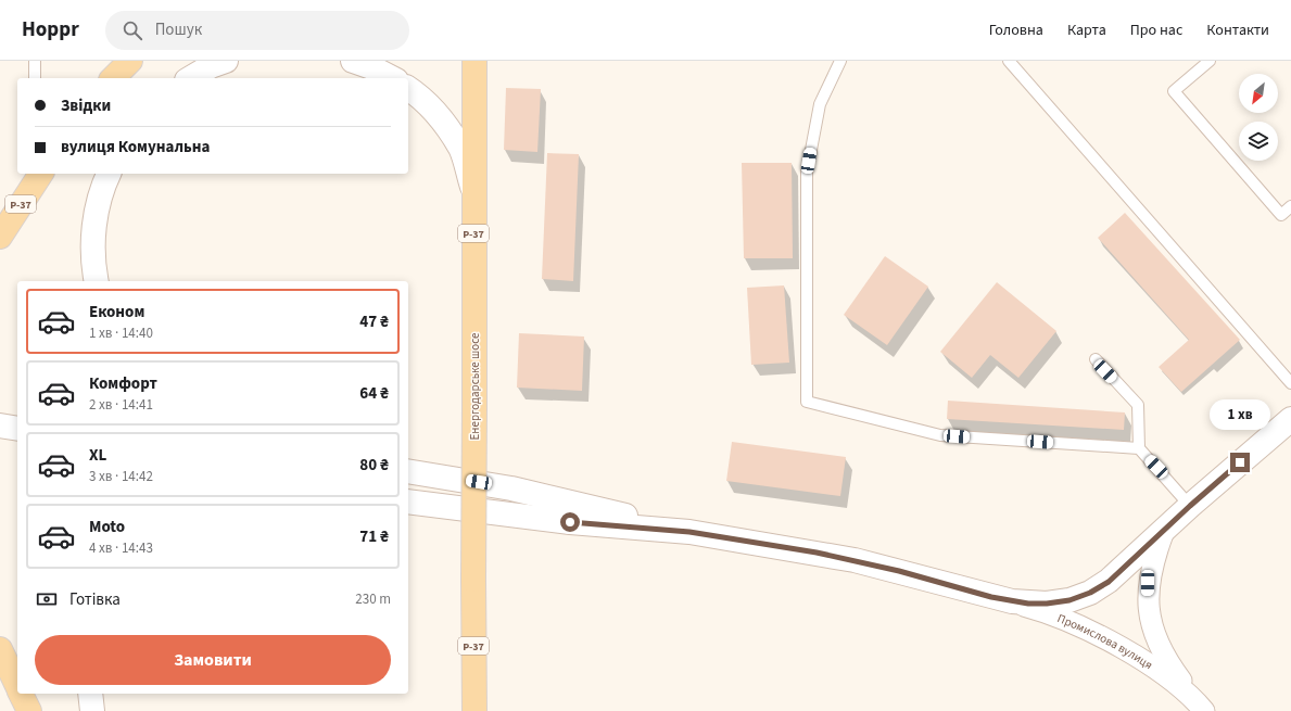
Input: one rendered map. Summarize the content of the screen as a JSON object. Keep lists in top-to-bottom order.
{
  "streets": {
    "main road": ["Р-37", "Енергодарське шосе"],
    "street": ["Промислова вулиця"]
  },
  "north": "bottom left",
  "page": {
    "header": "Hoppr",
    "search": "Пошук",
    "nav": [
      "Головна",
      "Карта",
      "Про нас",
      "Контакти"
    ],
    "banner": ["Звідки", "вулиця Комунальна"],
    "list": [
      {
        "name": "Економ",
        "note": "1 хв · 14:40",
        "value": "47 ₴"
      },
      {
        "name": "Комфорт",
        "note": "2 хв · 14:41",
        "value": "64 ₴"
      },
      {
        "name": "XL",
        "note": "3 хв · 14:42",
        "value": "80 ₴"
      },
      {
        "name": "Moto",
        "note": "4 хв · 14:43",
        "value": "71 ₴"
      }
    ],
    "bubble": "1 хв",
    "pay": ["Готівка", "230 m"],
    "buttons": "Замовити"
  }
}
